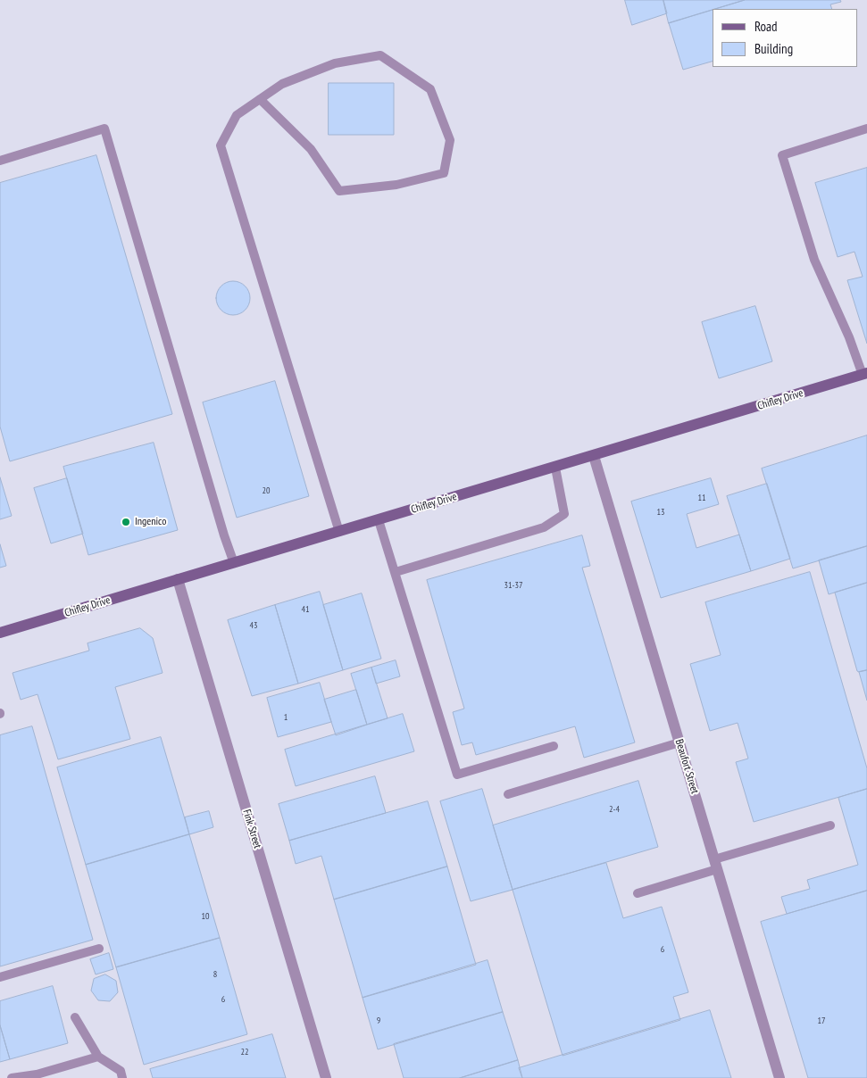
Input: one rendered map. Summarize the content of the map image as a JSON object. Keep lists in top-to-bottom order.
{
  "streets": {
    "street": ["Chifley Drive", "Beaufort Street", "Fink Street"]
  },
  "crossings": [
    ["Chifley Drive", "Beaufort Street"],
    ["Chifley Drive", "Fink Street"]
  ],
  "places": ["Ingenico"],
  "house_numbers": [
    "20",
    "11",
    "13",
    "31-37",
    "41",
    "43",
    "1",
    "2-4",
    "10",
    "6",
    "8",
    "6",
    "9",
    "17",
    "22"
  ],
  "legend": ["Road", "Building"]
}
